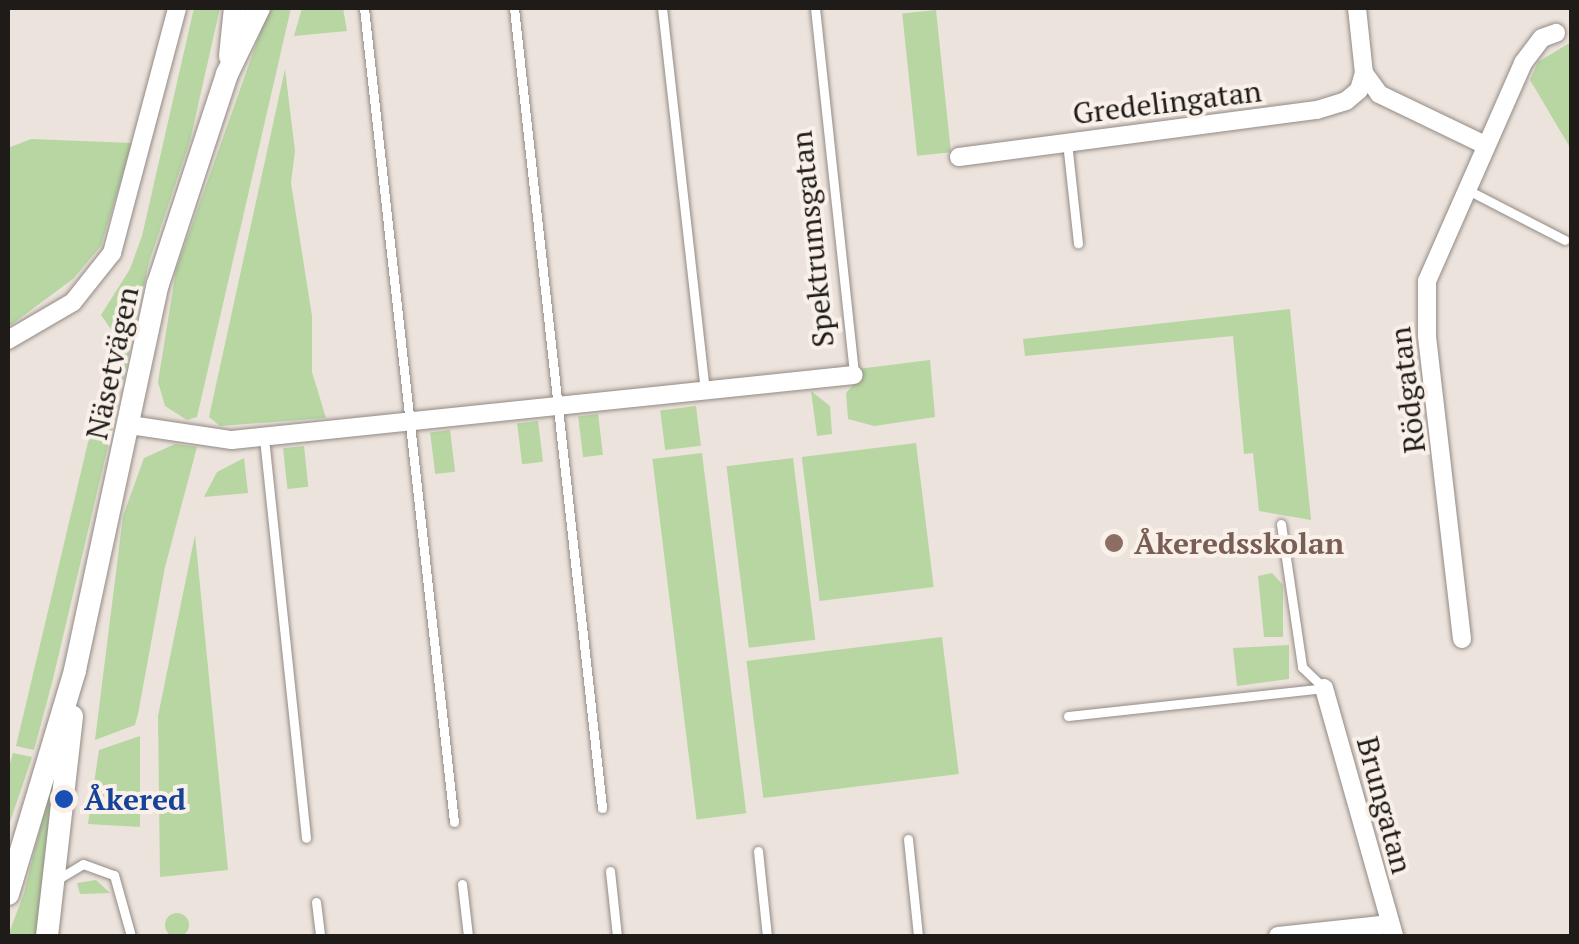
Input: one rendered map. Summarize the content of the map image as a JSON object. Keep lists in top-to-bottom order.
{
  "streets": {
    "street": [
      "Gredelingatan",
      "Spektrumsgatan",
      "Näsetvägen",
      "Rödgatan",
      "Brungatan"
    ]
  },
  "crossings": [
    ["Spektrumsgatan", "Näsetvägen"]
  ],
  "places": ["Åkeredsskolan", "Åkered"]
}
